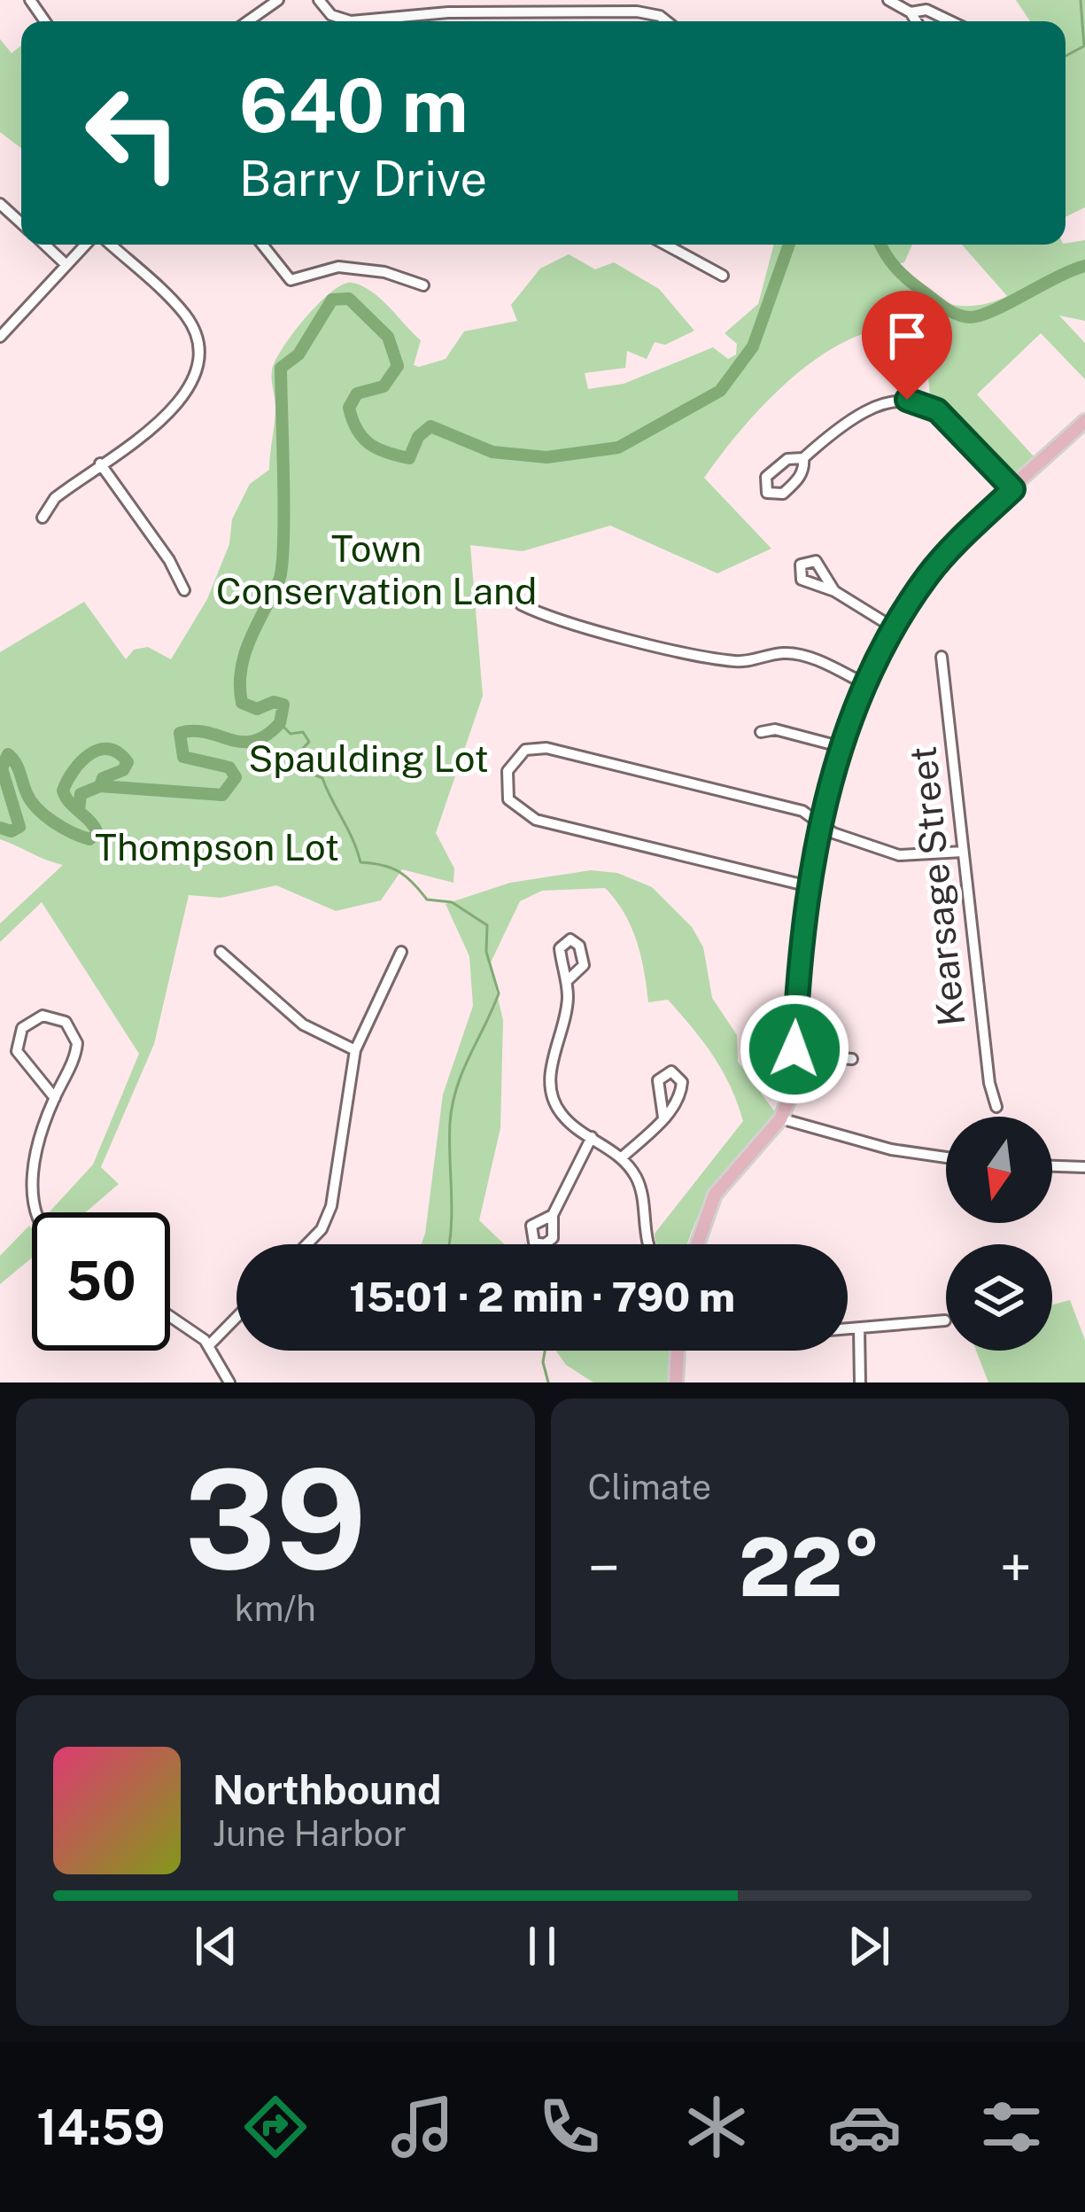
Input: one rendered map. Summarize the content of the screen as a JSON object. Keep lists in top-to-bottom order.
{
  "streets": {
    "street": ["Kearsage Street"]
  },
  "parks": ["Town Conservation Land", "Spaulding Lot", "Thompson Lot"],
  "north": "bottom",
  "page": {
    "turn": ["640 m", "Barry Drive"],
    "limit": "50",
    "trip": "15:01 · 2 min · 790 m",
    "tile": [
      ["39", "km/h"],
      "Climate"
    ],
    "heat": ["−", "22°", "+"],
    "song": ["Northbound", "June Harbor"],
    "tabs": "14:59"
  }
}
